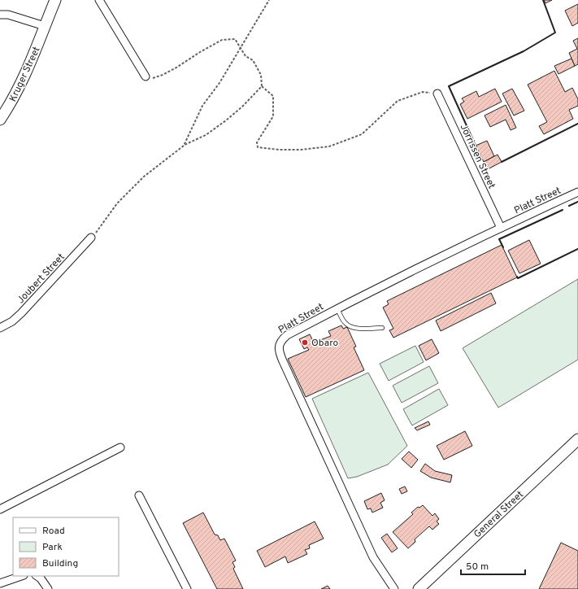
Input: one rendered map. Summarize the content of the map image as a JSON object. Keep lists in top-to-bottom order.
{
  "streets": {
    "main road": ["Kruger Street", "General Street"],
    "street": ["Jorrissen Street", "Platt Street", "Joubert Street"]
  },
  "crossings": [
    ["Jorrissen Street", "Platt Street"]
  ],
  "places": ["Obaro"],
  "legend": ["Road", "Park", "Building"],
  "scale_bar": "50 m"
}
